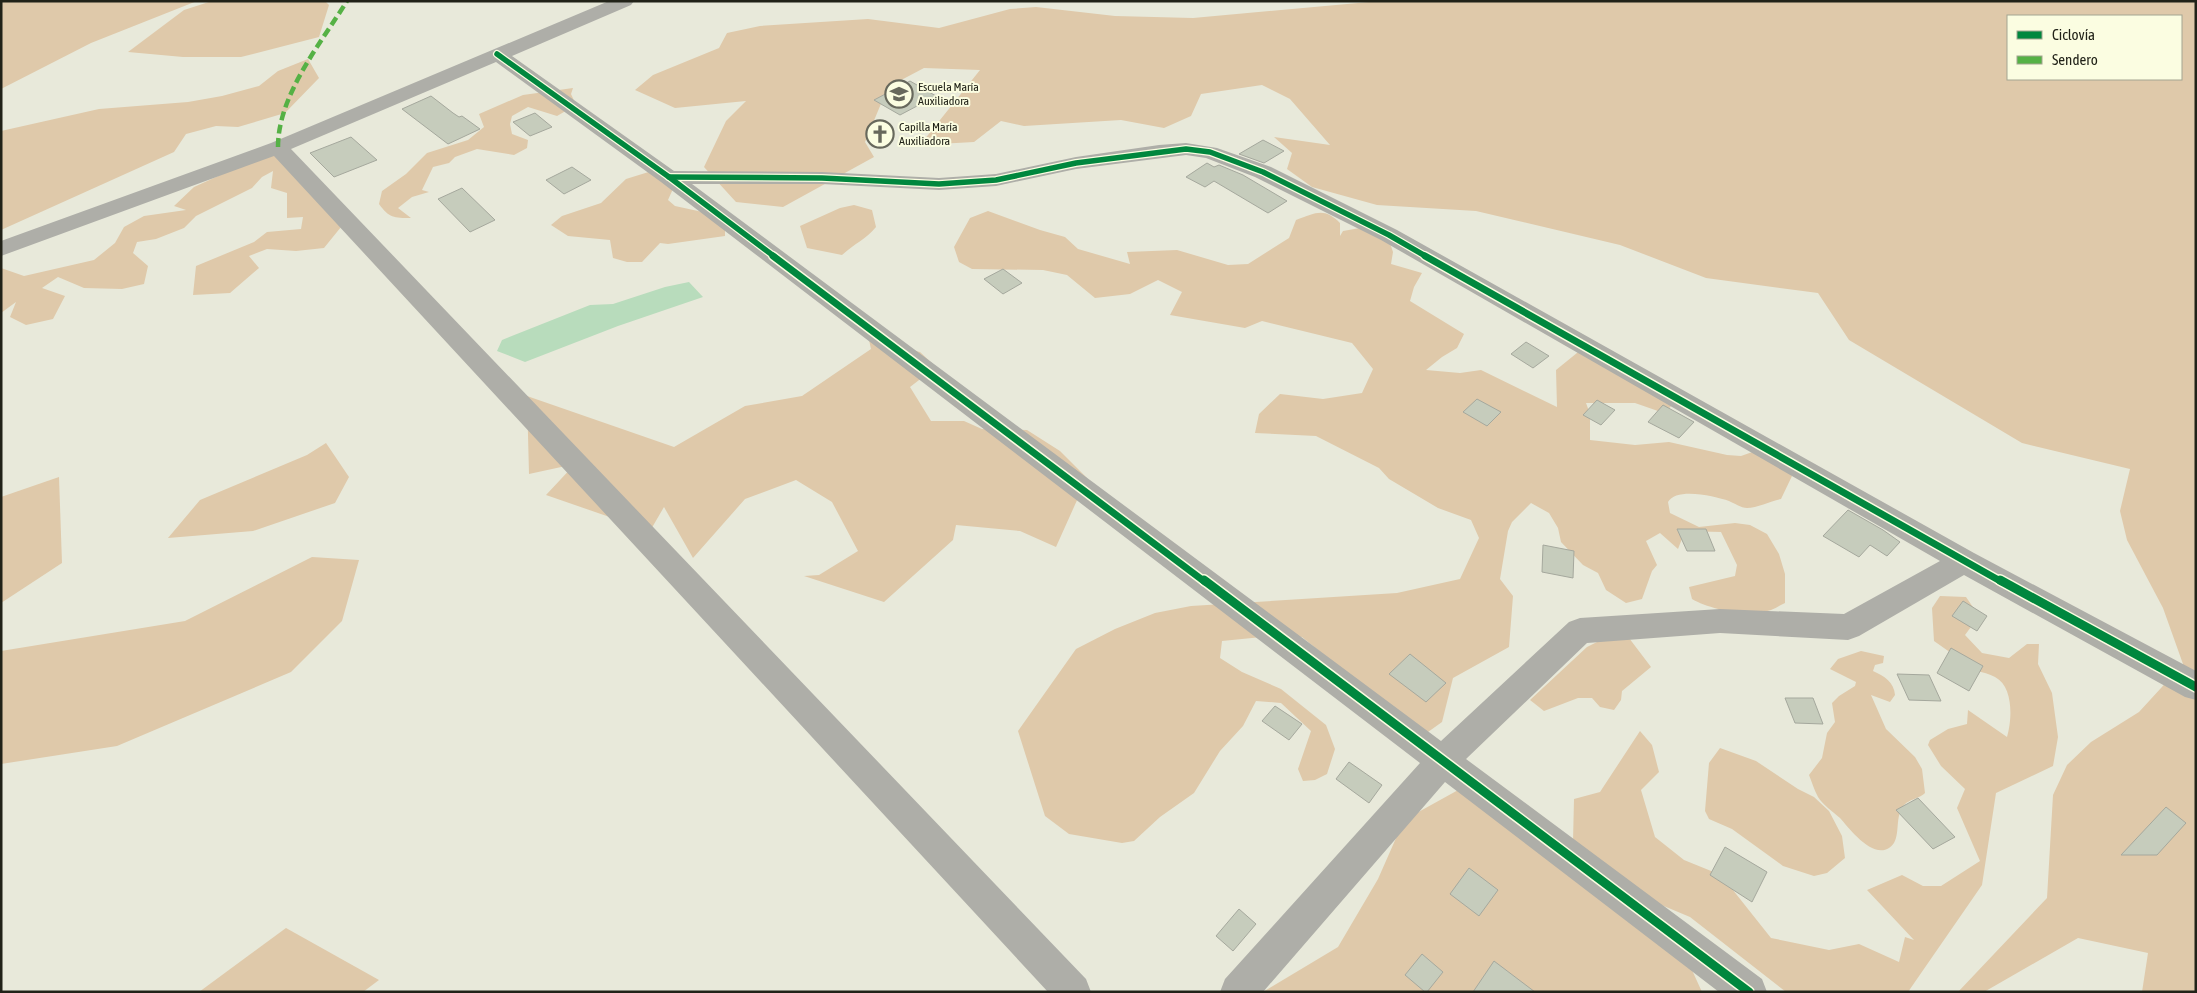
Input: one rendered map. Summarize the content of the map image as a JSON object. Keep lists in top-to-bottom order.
{
  "places": {
    "school or university": ["Escuela María Auxiliadora"],
    "church": ["Capilla María Auxiliadora"]
  },
  "legend": ["Ciclovía", "Sendero"]
}
